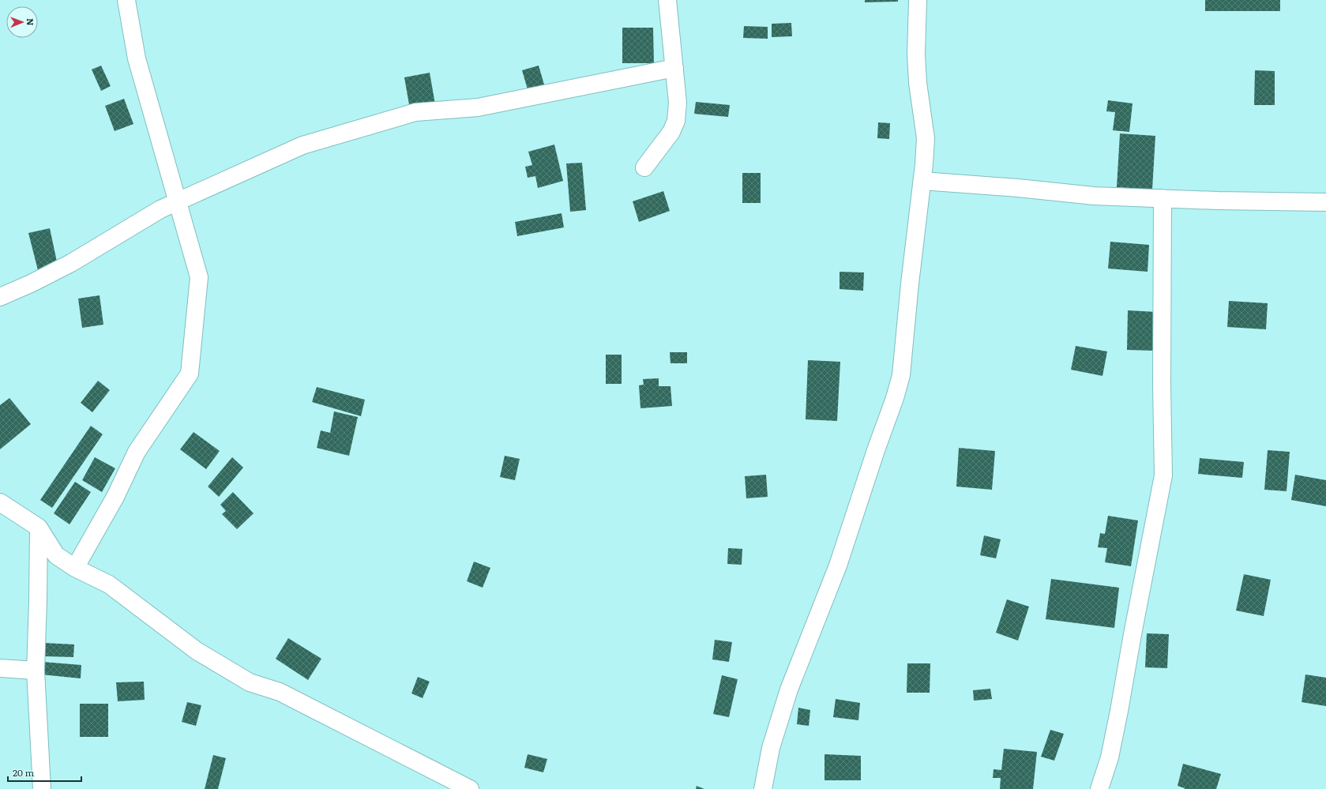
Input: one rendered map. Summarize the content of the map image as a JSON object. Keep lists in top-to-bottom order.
{
  "scale_bar": "20 m",
  "north": "right"
}
